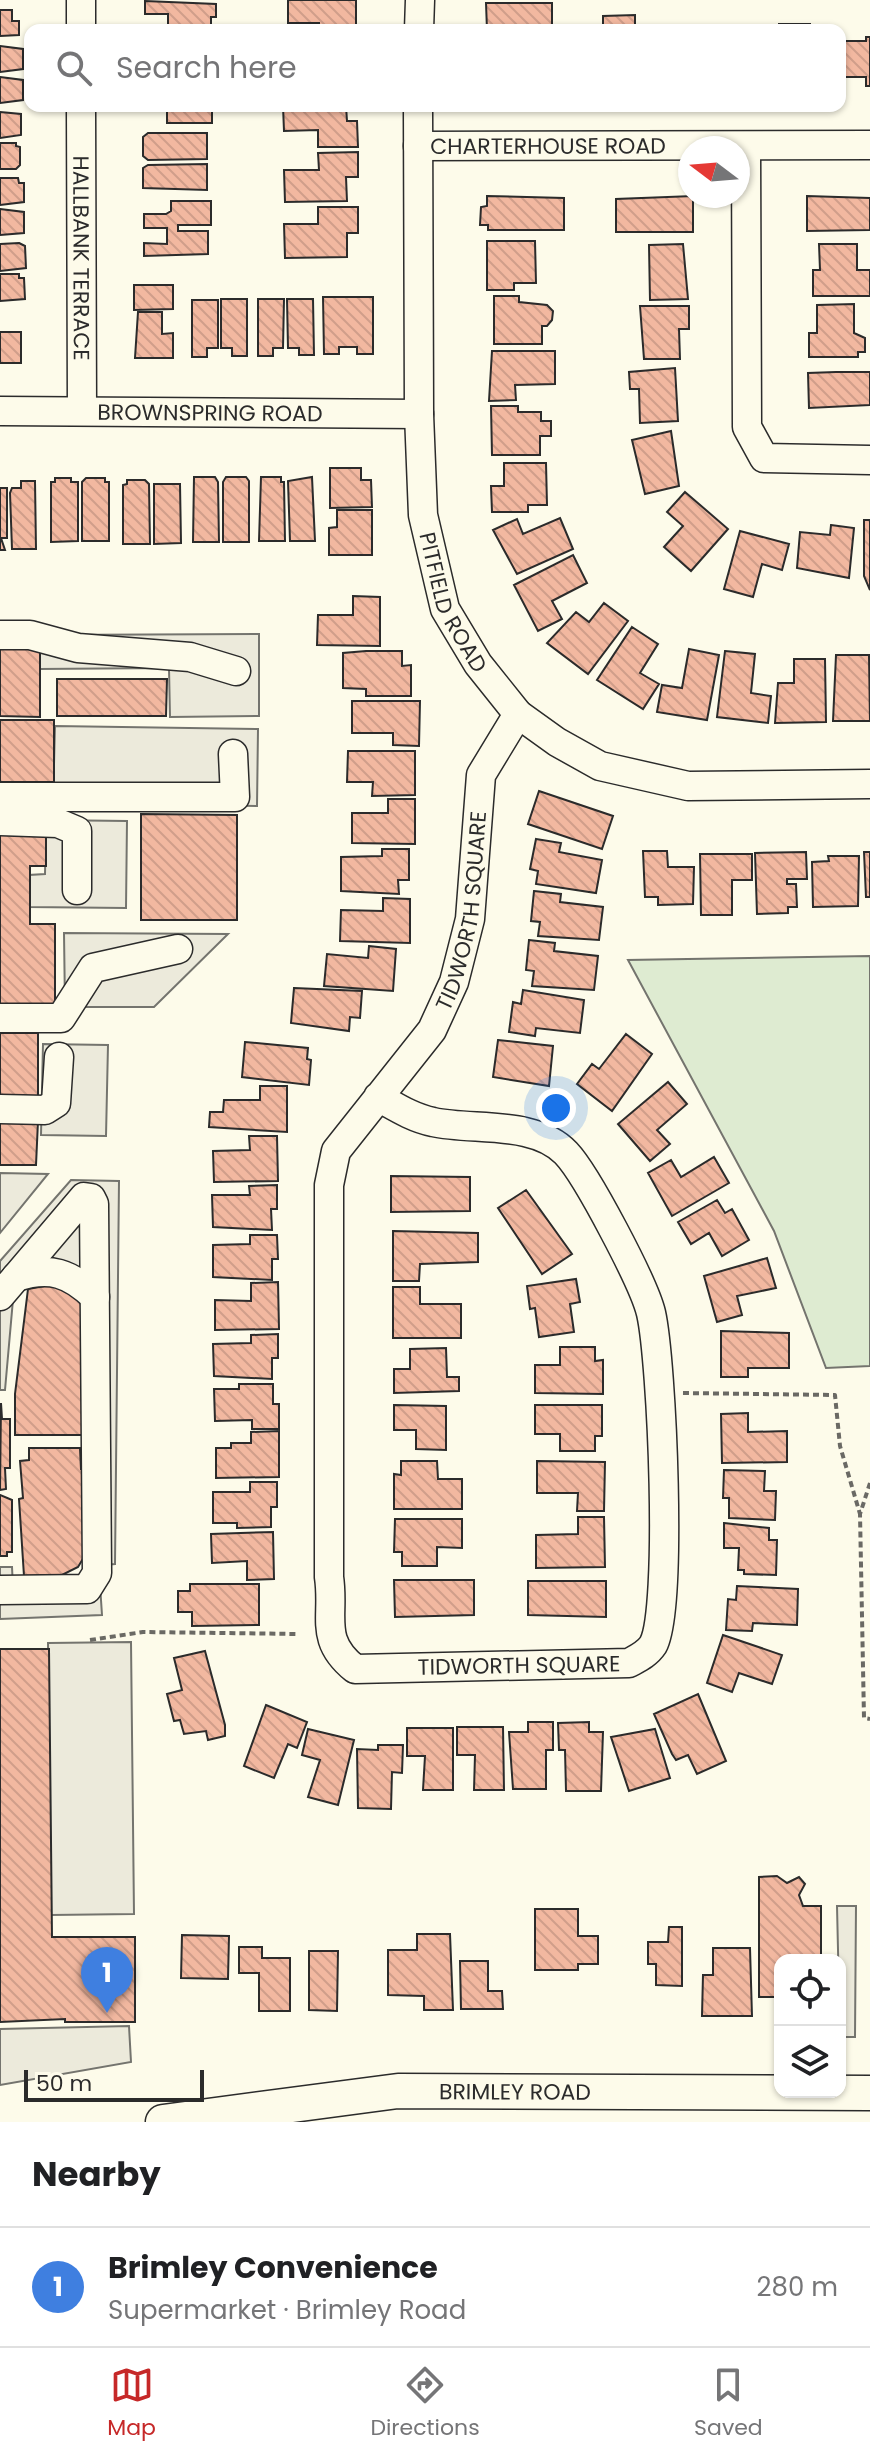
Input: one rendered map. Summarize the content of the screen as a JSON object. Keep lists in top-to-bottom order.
{
  "streets": {
    "main road": ["BRIMLEY ROAD"],
    "street": [
      "CHARTERHOUSE ROAD",
      "HALLBANK TERRACE",
      "BROWNSPRING ROAD",
      "PITFIELD ROAD",
      "TIDWORTH SQUARE"
    ]
  },
  "crossings": [
    ["CHARTERHOUSE ROAD", "PITFIELD ROAD"],
    ["HALLBANK TERRACE", "BROWNSPRING ROAD"],
    ["BROWNSPRING ROAD", "PITFIELD ROAD"],
    ["PITFIELD ROAD", "TIDWORTH SQUARE"]
  ],
  "scale_bar": "50 m",
  "north": "left",
  "page": {
    "search": "Search here",
    "pins": "1",
    "scale": "50 m",
    "heading": "Nearby",
    "list": [
      {
        "mark": "1",
        "name": "Brimley Convenience",
        "note": "Supermarket · Brimley Road",
        "value": "280 m"
      }
    ],
    "nav": ["Map", "Directions", "Saved"]
  }
}
